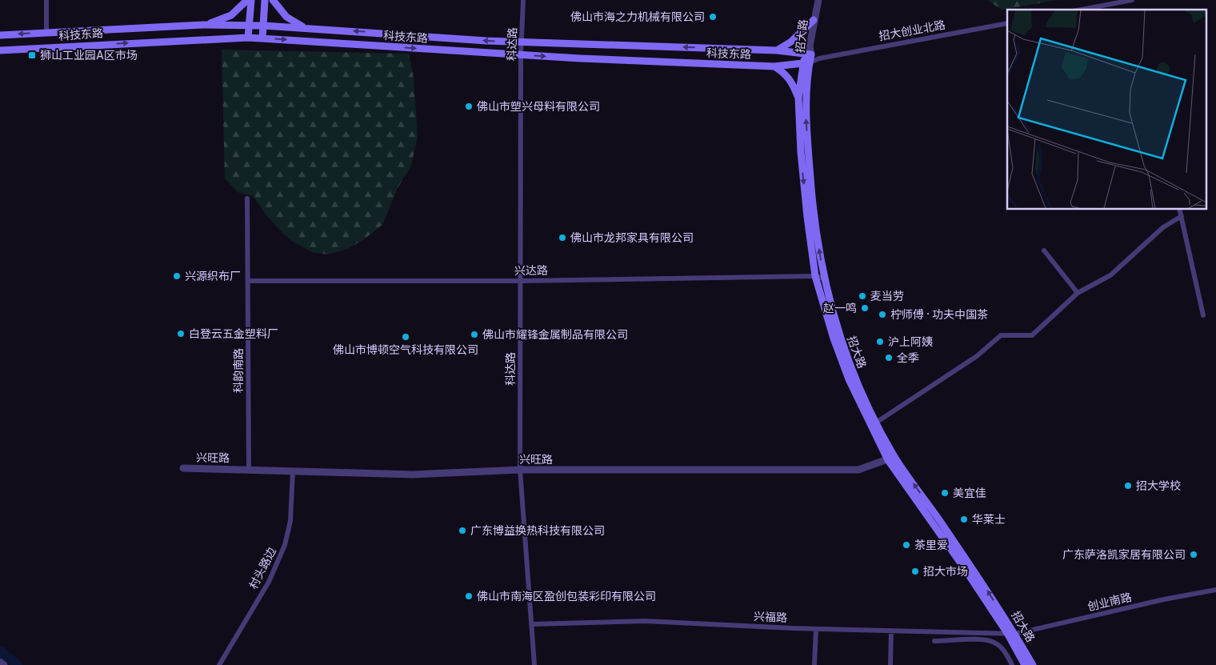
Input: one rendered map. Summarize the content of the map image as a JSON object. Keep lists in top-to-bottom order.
{
  "streets": {
    "main road": ["科技东路", "招大路"],
    "street": [
      "招大创业北路",
      "科达路",
      "兴达路",
      "科韵南路",
      "兴旺路",
      "村头路边",
      "创业南路",
      "兴福路"
    ]
  },
  "crossings": [
    ["招大创业北路", "科技东路"],
    ["招大创业北路", "招大路"],
    ["科技东路", "招大路"],
    ["科技东路", "科达路"],
    ["招大路", "兴达路"],
    ["招大路", "兴旺路"],
    ["招大路", "创业南路"],
    ["招大路", "兴福路"],
    ["科达路", "兴达路"],
    ["科达路", "兴旺路"],
    ["科达路", "兴福路"],
    ["兴达路", "科韵南路"],
    ["科韵南路", "兴旺路"],
    ["兴旺路", "村头路边"],
    ["创业南路", "兴福路"]
  ],
  "places": {
    "other": [
      "佛山市海之力机械有限公司",
      "佛山市塑兴母料有限公司",
      "佛山市龙邦家具有限公司",
      "兴源织布厂",
      "麦当劳",
      "赵一鸣",
      "柠师傅 · 功夫中国茶",
      "白登云五金塑料厂",
      "佛山市耀锋金属制品有限公司",
      "佛山市博顿空气科技有限公司",
      "沪上阿姨",
      "全季",
      "招大学校",
      "美宜佳",
      "华莱士",
      "广东博益换热科技有限公司",
      "茶里爱",
      "广东萨洛凯家居有限公司",
      "招大市场",
      "佛山市南海区盈创包装彩印有限公司"
    ],
    "transit": ["狮山工业园A区市场"]
  }
}
